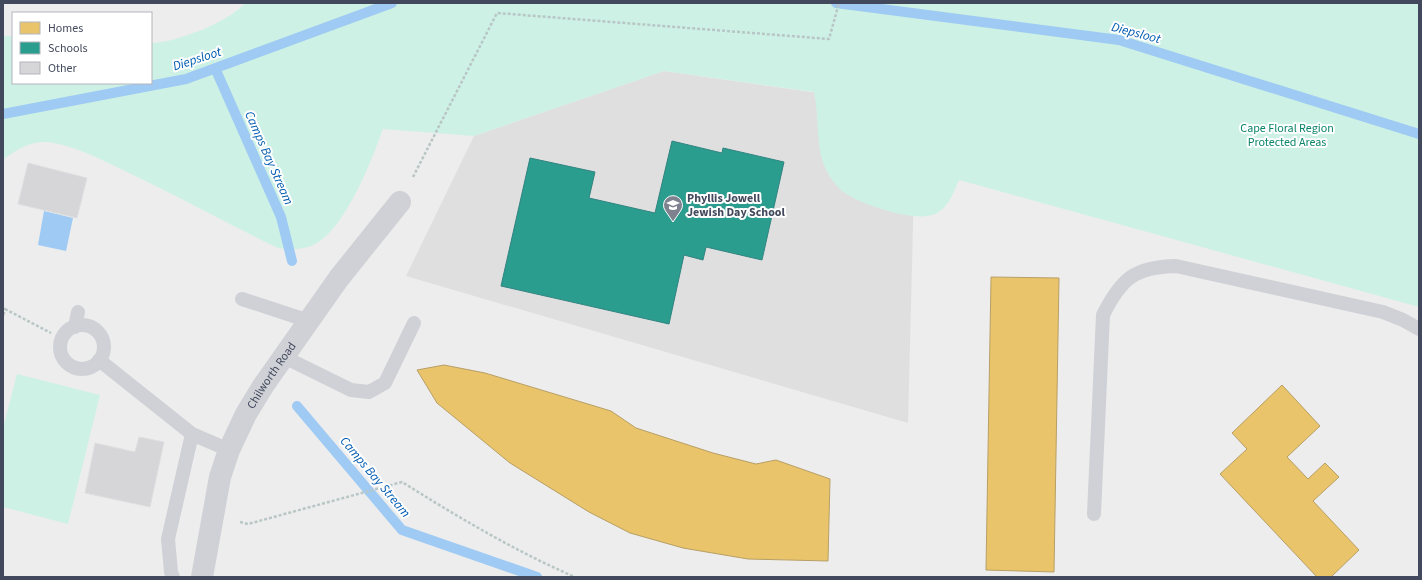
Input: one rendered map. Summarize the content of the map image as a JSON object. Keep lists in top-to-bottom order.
{
  "streets": {
    "street": ["Chilworth Road"]
  },
  "water": ["Diepsloot", "Camps Bay Stream"],
  "parks": ["Cape Floral Region Protected Areas"],
  "places": {
    "school or university": ["Phyllis Jowell Jewish Day School"]
  },
  "legend": ["Homes", "Schools", "Other"]
}
